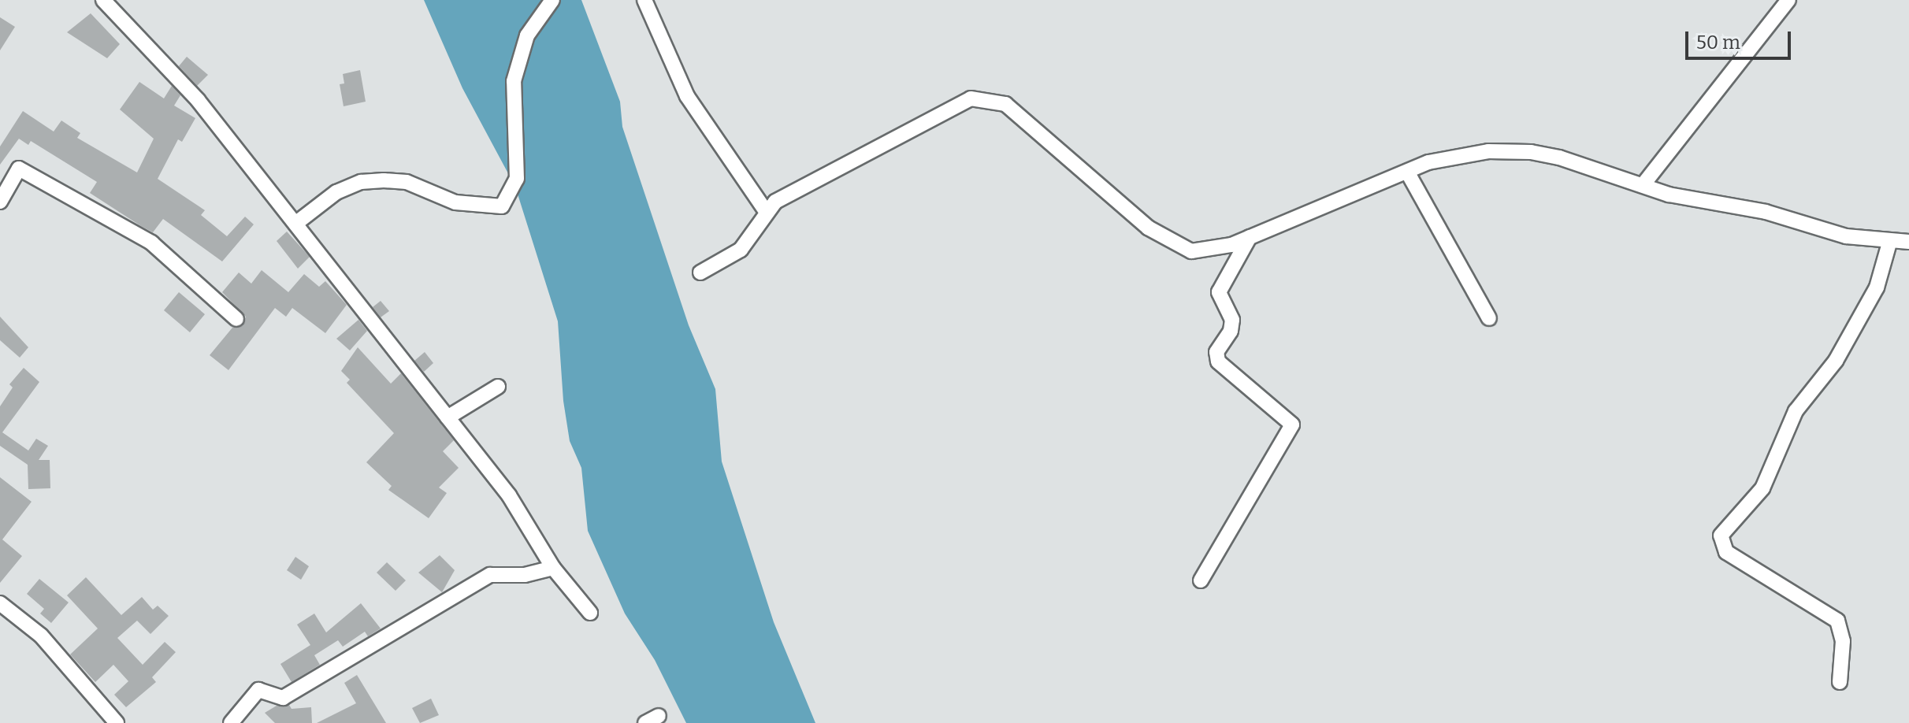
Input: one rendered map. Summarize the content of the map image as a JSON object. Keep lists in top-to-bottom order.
{
  "scale_bar": "50 m"
}
